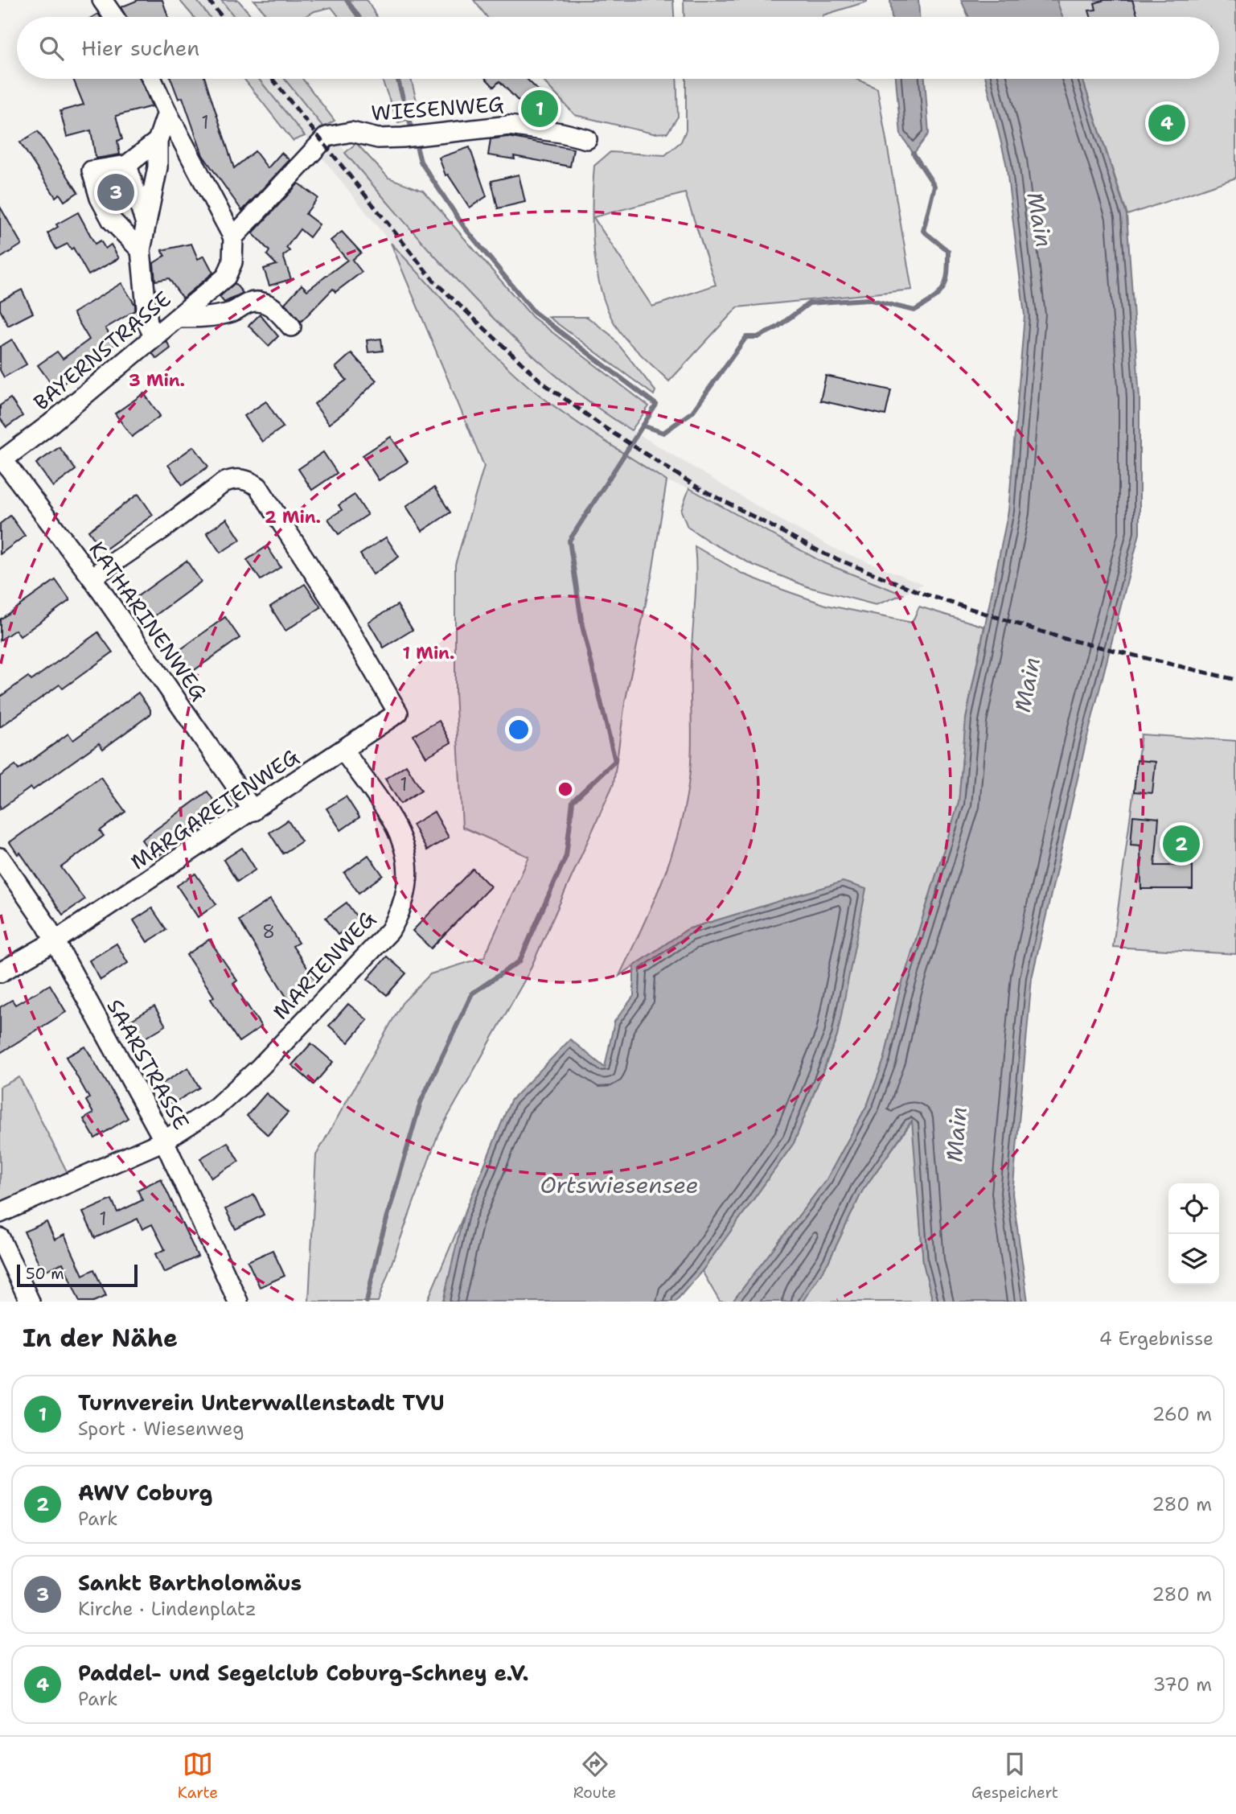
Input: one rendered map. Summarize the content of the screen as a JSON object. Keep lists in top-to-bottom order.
{
  "streets": {
    "street": [
      "WIESENWEG",
      "BAYERNSTRASSE",
      "KATHARINENWEG",
      "MARGARETENWEG",
      "MARIENWEG",
      "SAARSTRASSE"
    ]
  },
  "crossings": [
    ["WIESENWEG", "BAYERNSTRASSE"],
    ["BAYERNSTRASSE", "KATHARINENWEG"],
    ["KATHARINENWEG", "MARGARETENWEG"],
    ["MARGARETENWEG", "MARIENWEG"],
    ["MARGARETENWEG", "SAARSTRASSE"],
    ["MARIENWEG", "SAARSTRASSE"]
  ],
  "water": ["Main", "Ortswiesensee"],
  "house_numbers": [
    "1",
    "1",
    "8",
    "1"
  ],
  "scale_bar": "50 m",
  "page": {
    "search": "Hier suchen",
    "pins": [
      "1",
      "4",
      "3",
      "2"
    ],
    "scale": "50 m",
    "heading": ["In der Nähe", "4 Ergebnisse"],
    "list": [
      {
        "mark": "1",
        "name": "Turnverein Unterwallenstadt TVU",
        "note": "Sport · Wiesenweg",
        "value": "260 m"
      },
      {
        "mark": "2",
        "name": "AWV Coburg",
        "note": "Park",
        "value": "280 m"
      },
      {
        "mark": "3",
        "name": "Sankt Bartholomäus",
        "note": "Kirche · Lindenplatz",
        "value": "280 m"
      },
      {
        "mark": "4",
        "name": "Paddel- und Segelclub Coburg-Schney e.V.",
        "note": "Park",
        "value": "370 m"
      }
    ],
    "nav": ["Karte", "Route", "Gespeichert"]
  },
  "rings": ["3 Min.", "2 Min.", "1 Min."]
}
